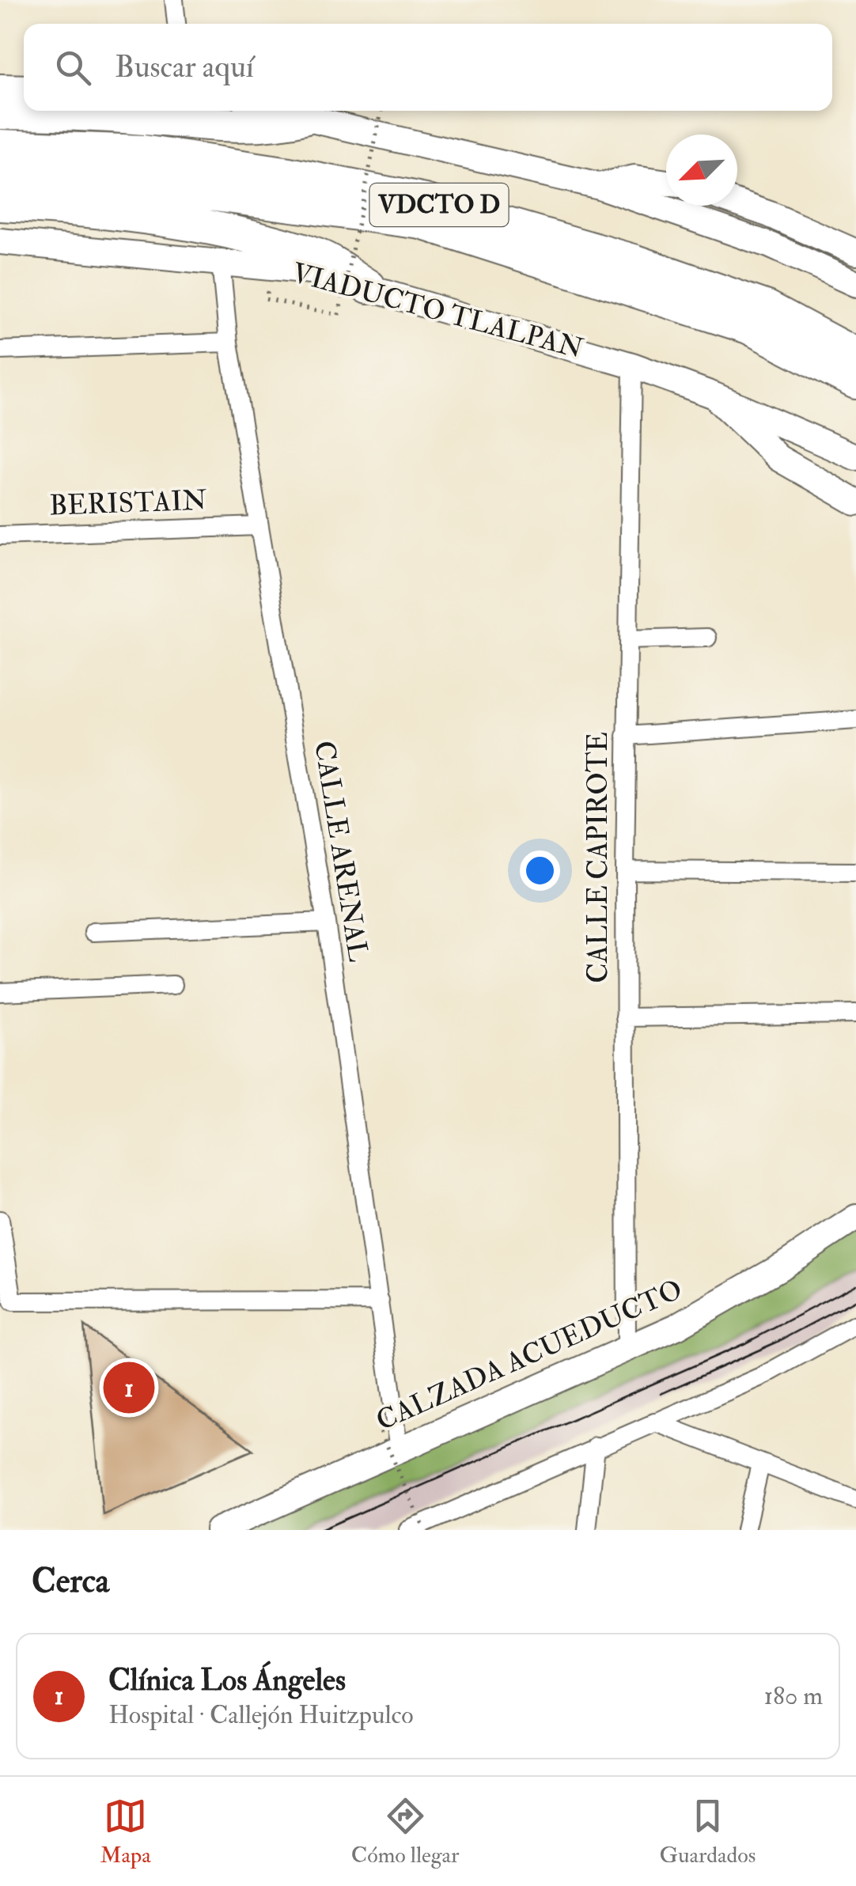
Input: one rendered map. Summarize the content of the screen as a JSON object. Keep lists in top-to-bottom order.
{
  "streets": {
    "highway": ["VDCTO D"],
    "main road": ["VIADUCTO TLALPAN", "CALZADA ACUEDUCTO"],
    "street": ["BERISTAIN", "CALLE ARENAL", "CALLE CAPIROTE"]
  },
  "crossings": [
    ["VIADUCTO TLALPAN", "CALLE ARENAL"],
    ["VIADUCTO TLALPAN", "CALLE CAPIROTE"],
    ["BERISTAIN", "CALLE ARENAL"],
    ["CALLE ARENAL", "CALZADA ACUEDUCTO"],
    ["CALLE CAPIROTE", "CALZADA ACUEDUCTO"]
  ],
  "north": "bottom left",
  "page": {
    "search": "Buscar aquí",
    "pins": "1",
    "heading": "Cerca",
    "list": [
      {
        "mark": "1",
        "name": "Clínica Los Ángeles",
        "note": "Hospital · Callejón Huitzpulco",
        "value": "180 m"
      }
    ],
    "nav": ["Mapa", "Cómo llegar", "Guardados"]
  }
}
